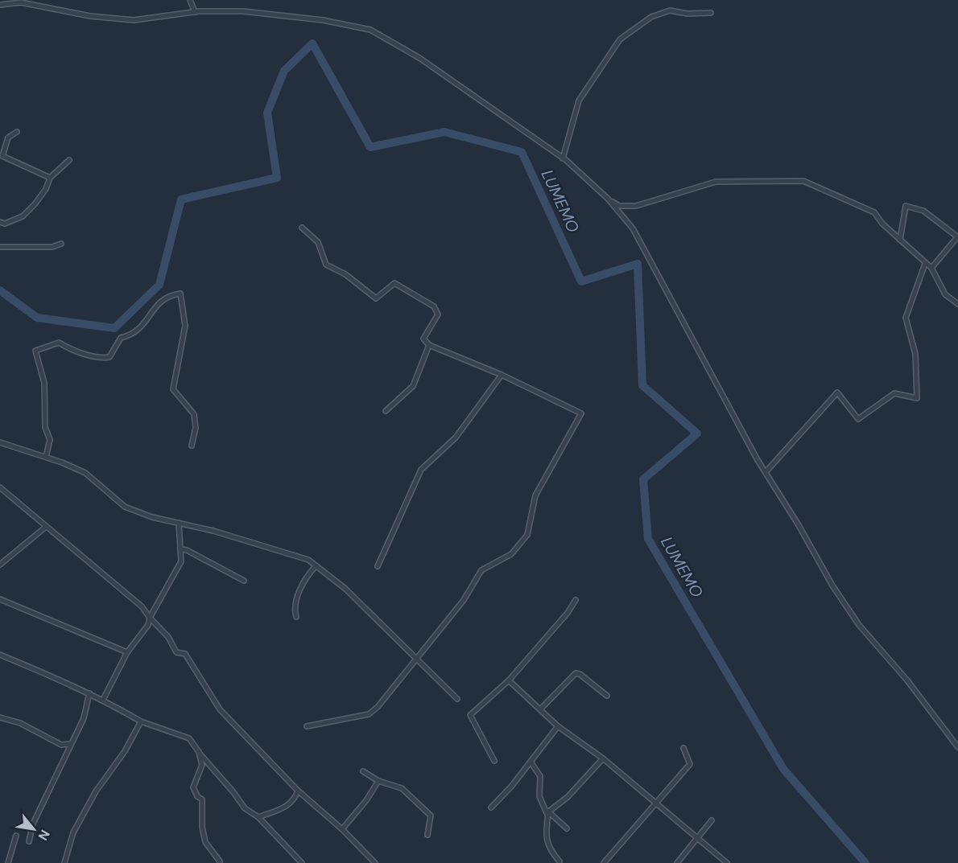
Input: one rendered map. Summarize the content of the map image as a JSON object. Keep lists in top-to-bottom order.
{
  "water": ["LUMEMO"],
  "north": "bottom right"
}
